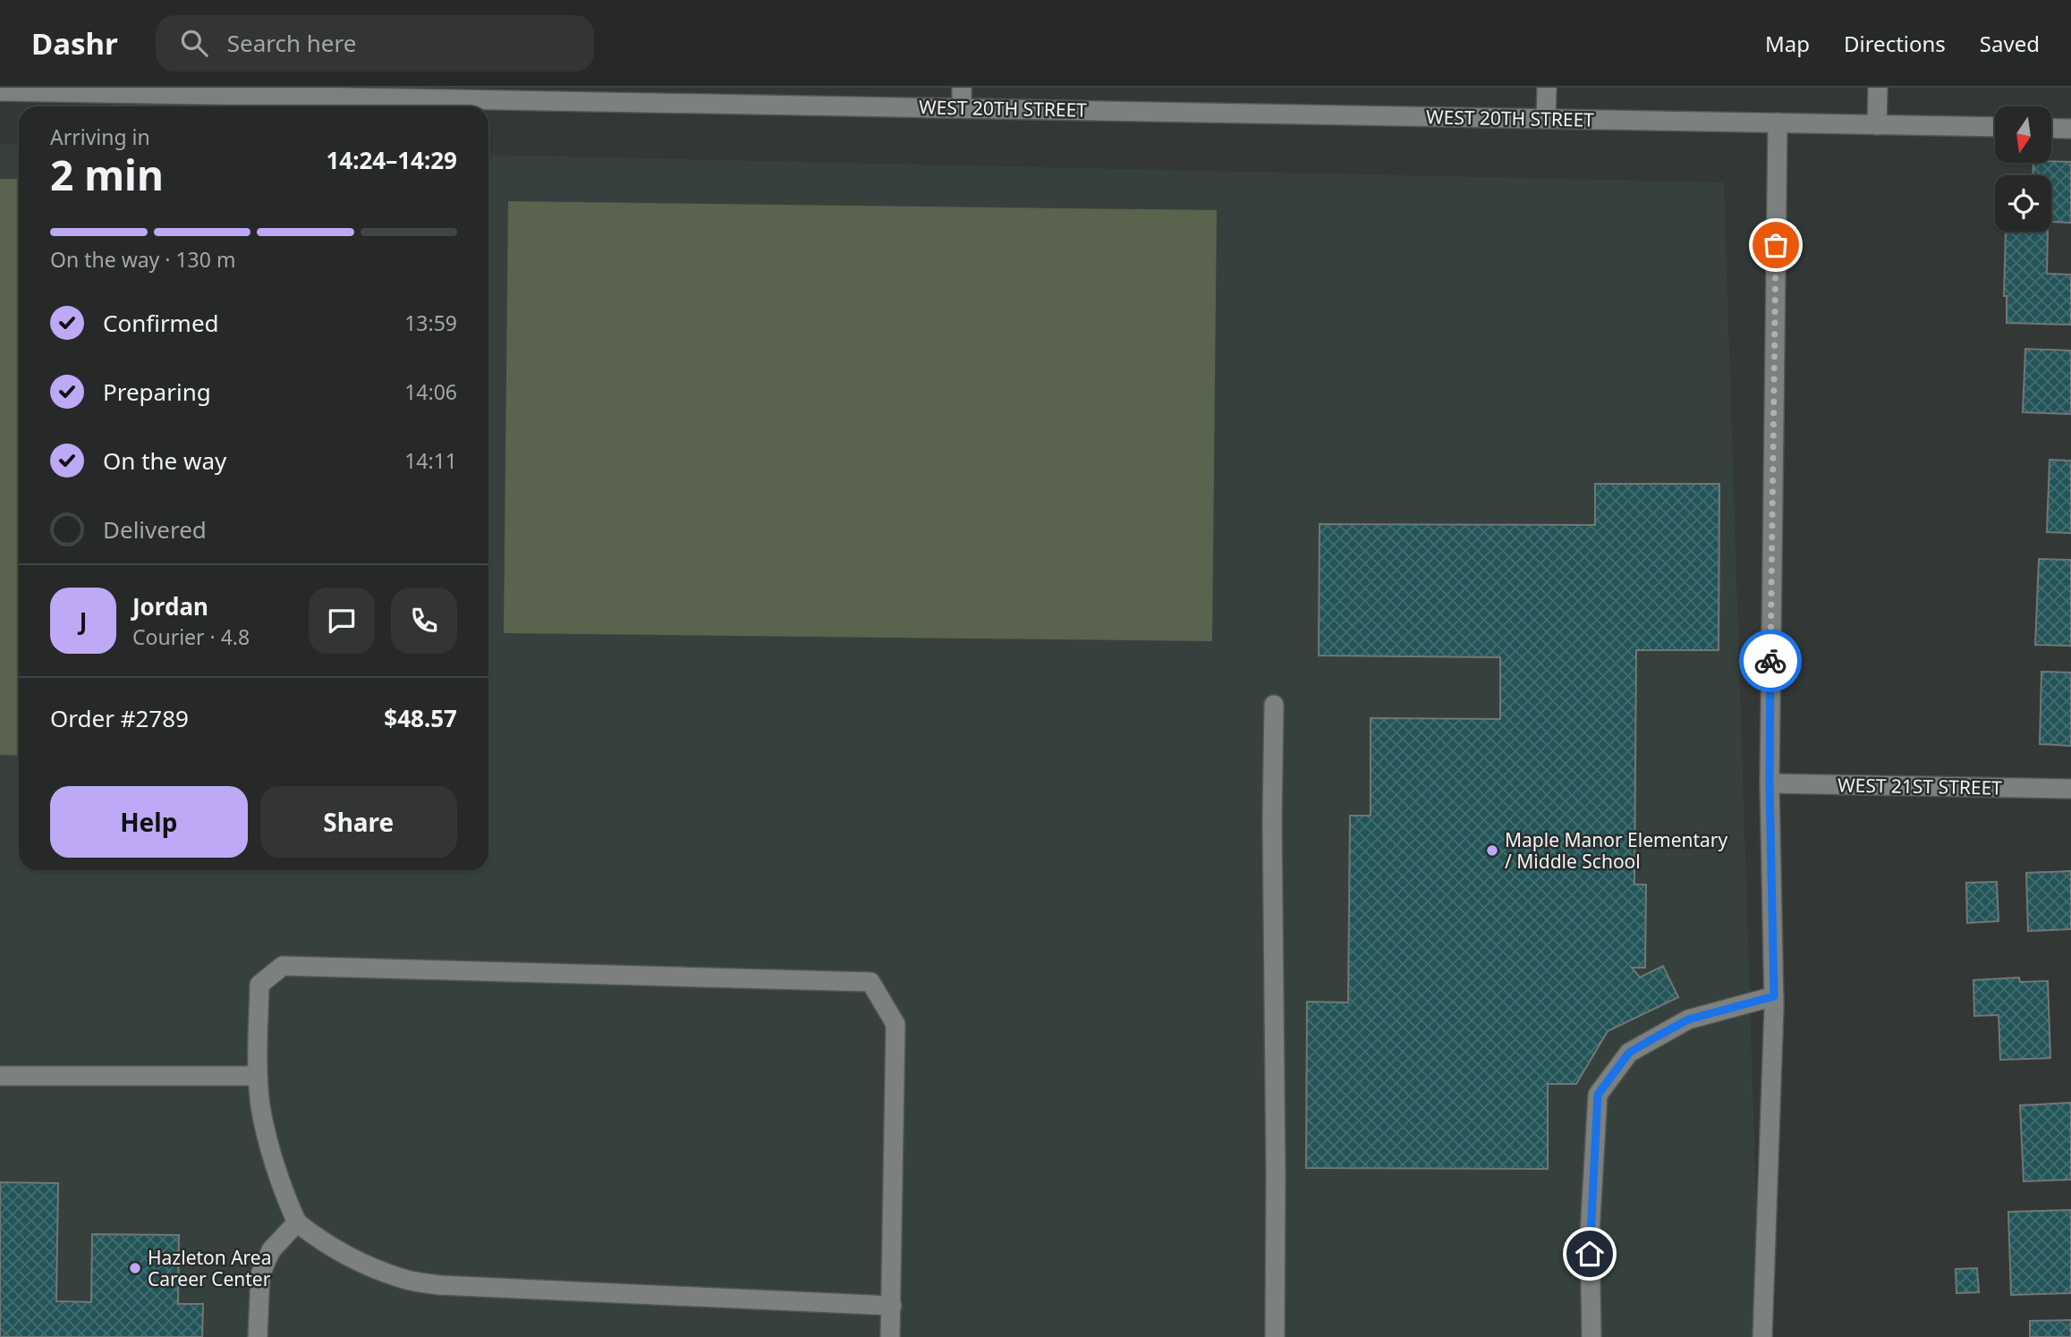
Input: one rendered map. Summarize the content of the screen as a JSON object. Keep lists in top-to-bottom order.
{
  "streets": {
    "street": ["WEST 20TH STREET", "WEST 21ST STREET"]
  },
  "places": ["Maple Manor Elementary / Middle School", "Hazleton Area Career Center"],
  "north": "bottom",
  "page": {
    "header": "Dashr",
    "search": "Search here",
    "nav": ["Map", "Directions", "Saved"],
    "heading": ["2 min", "Arriving in", "14:24–14:29"],
    "panel": [
      "Jordan",
      "Courier · 4.8",
      "Order #2789",
      "$48.57"
    ],
    "bar": "On the way · 130 m",
    "list": [
      ["Confirmed", "13:59"],
      ["Preparing", "14:06"],
      ["On the way", "14:11"],
      "Delivered"
    ],
    "round": "J",
    "buttons": ["Help", "Share"]
  }
}
